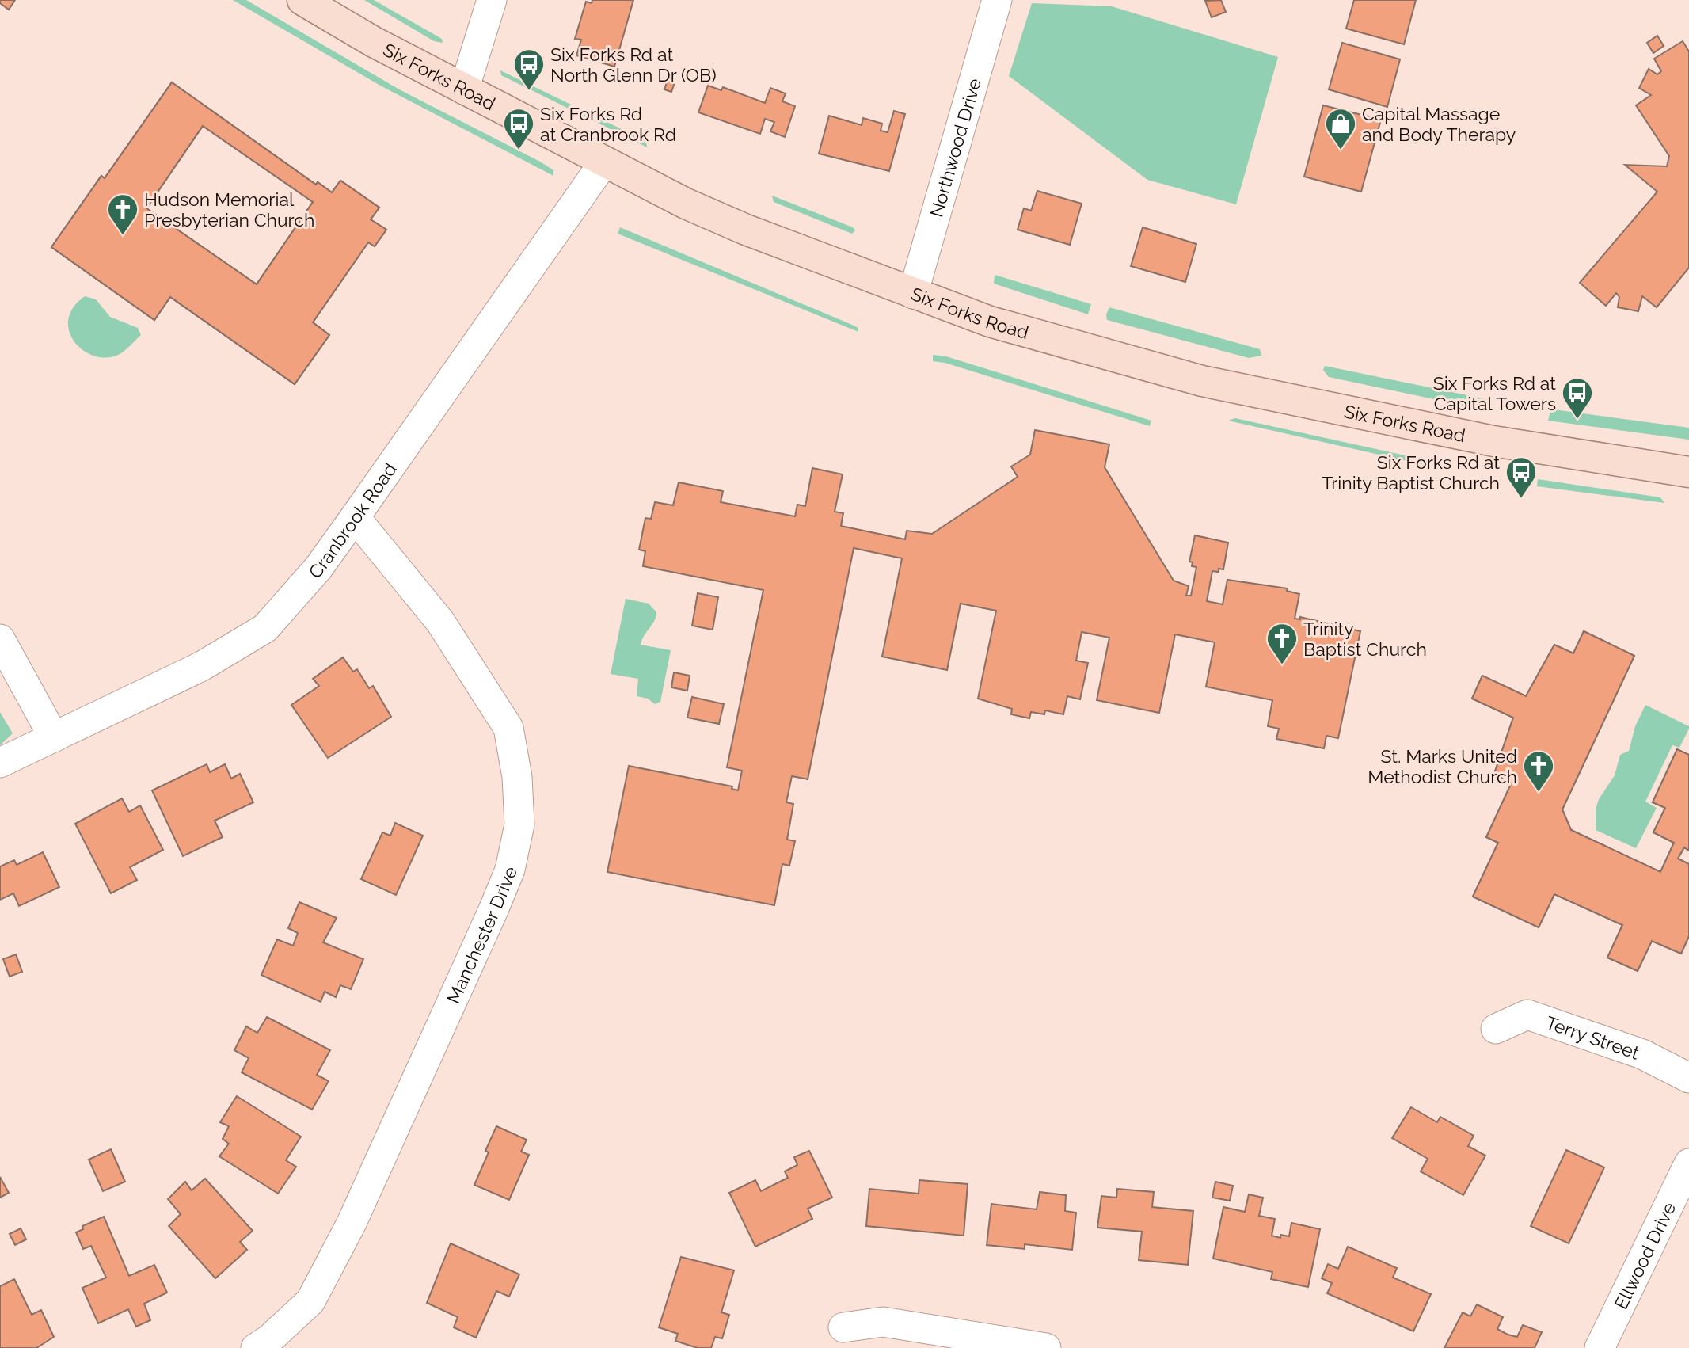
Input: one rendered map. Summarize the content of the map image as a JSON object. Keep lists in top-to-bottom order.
{
  "streets": {
    "main road": ["Six Forks Road"],
    "street": [
      "Northwood Drive",
      "Cranbrook Road",
      "Manchester Drive",
      "Terry Street",
      "Ellwood Drive"
    ]
  },
  "crossings": [
    ["Six Forks Road", "Northwood Drive"],
    ["Six Forks Road", "Cranbrook Road"],
    ["Cranbrook Road", "Manchester Drive"]
  ],
  "places": {
    "bus stop": [
      "Six Forks Rd at North Glenn Dr (OB)",
      "Six Forks Rd at Cranbrook Rd",
      "Six Forks Rd at Capital Towers",
      "Six Forks Rd at Trinity Baptist Church"
    ],
    "shop": ["Capital Massage and Body Therapy"],
    "church": ["Hudson Memorial Presbyterian Church", "Trinity Baptist Church", "St. Marks United Methodist Church"]
  }
}
